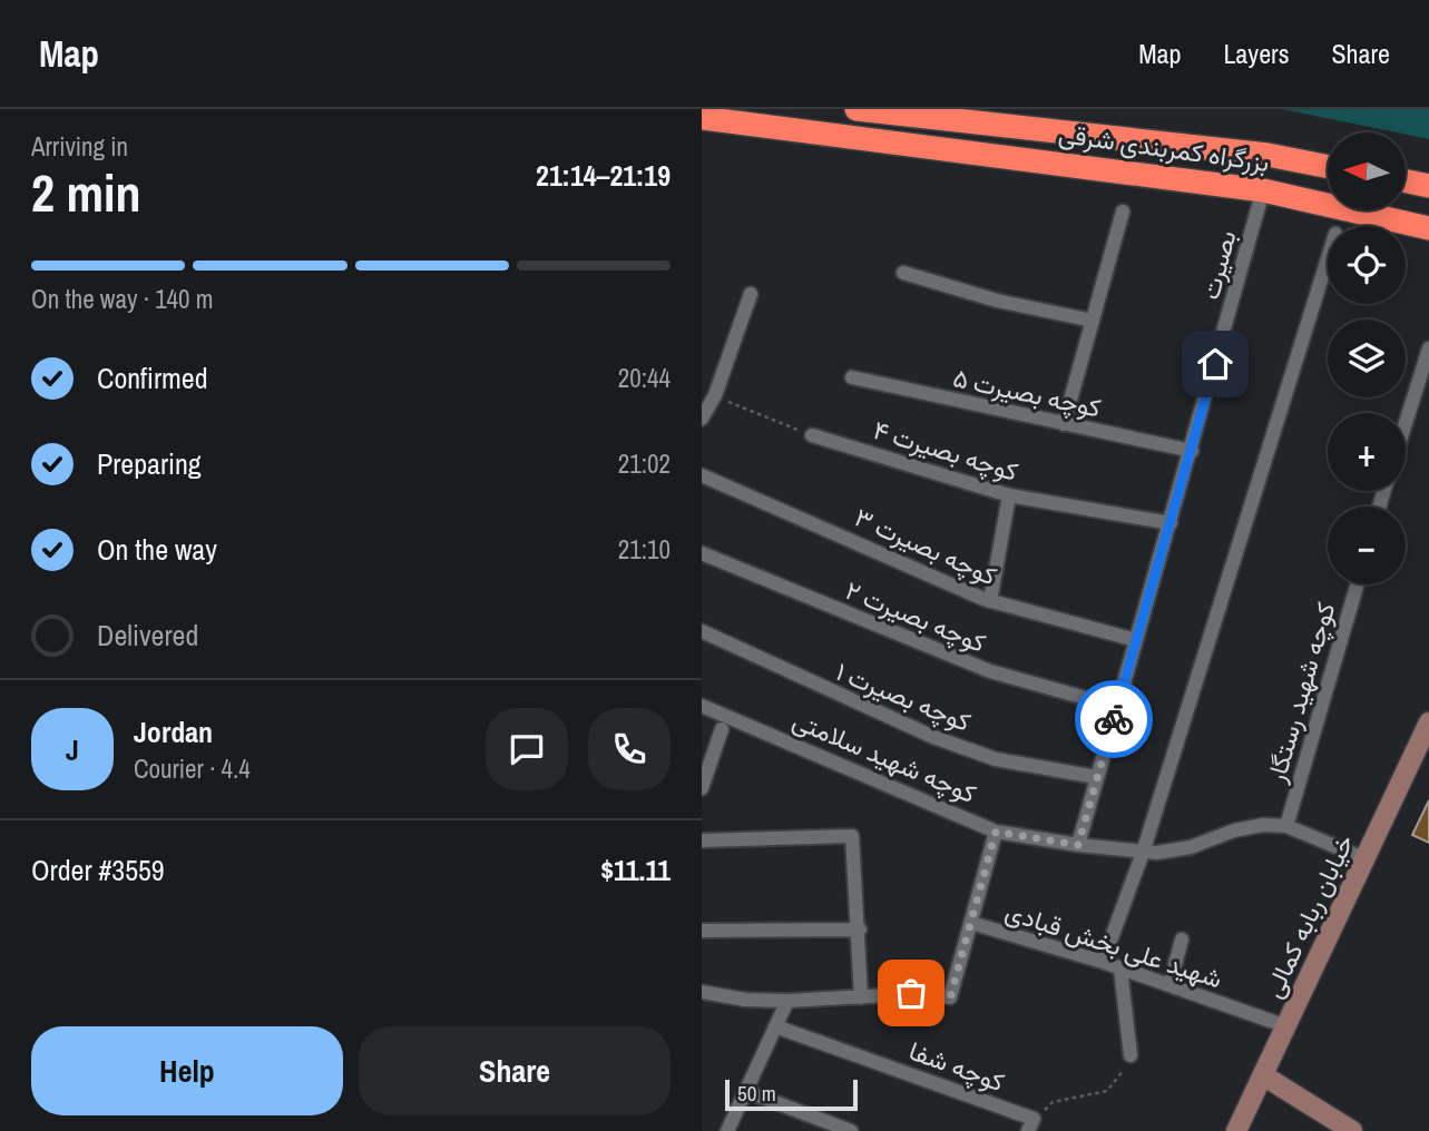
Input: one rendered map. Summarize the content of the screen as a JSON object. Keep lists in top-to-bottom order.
{
  "streets": {
    "highway": ["بزرگراه کمربندی شرقی"],
    "main road": ["خیابان ربابه کمالی"],
    "street": [
      "بصیرت",
      "کوچه بصیرت ۵",
      "کوچه بصیرت ۴",
      "کوچه بصیرت ۳",
      "کوچه بصیرت ۲",
      "کوچه شهید رستگار",
      "کوچه بصیرت ۱",
      "کوچه شهید سلامتی",
      "شهید علی بخش قبادی",
      "کوچه شفا"
    ]
  },
  "crossings": [
    ["بزرگراه کمربندی شرقی", "بصیرت"],
    ["بصیرت", "کوچه بصیرت ۵"],
    ["بصیرت", "کوچه بصیرت ۴"],
    ["بصیرت", "کوچه بصیرت ۳"],
    ["بصیرت", "کوچه بصیرت ۲"],
    ["بصیرت", "کوچه بصیرت ۱"],
    ["بصیرت", "کوچه شهید سلامتی"],
    ["کوچه شهید رستگار", "کوچه شهید سلامتی"],
    ["کوچه شهید سلامتی", "خیابان ربابه کمالی"],
    ["خیابان ربابه کمالی", "شهید علی بخش قبادی"]
  ],
  "scale_bar": "50 m",
  "north": "left",
  "page": {
    "header": "Map",
    "nav": ["Map", "Layers", "Share"],
    "heading": ["2 min", "Arriving in", "21:14–21:19"],
    "panel": [
      "Jordan",
      "Courier · 4.4",
      "Order #3559",
      "$11.11"
    ],
    "map_buttons": ["+", "−"],
    "bar": "On the way · 140 m",
    "list": [
      ["Confirmed", "20:44"],
      ["Preparing", "21:02"],
      ["On the way", "21:10"],
      "Delivered"
    ],
    "round": "J",
    "buttons": ["Help", "Share"],
    "scale": "50 m"
  }
}
